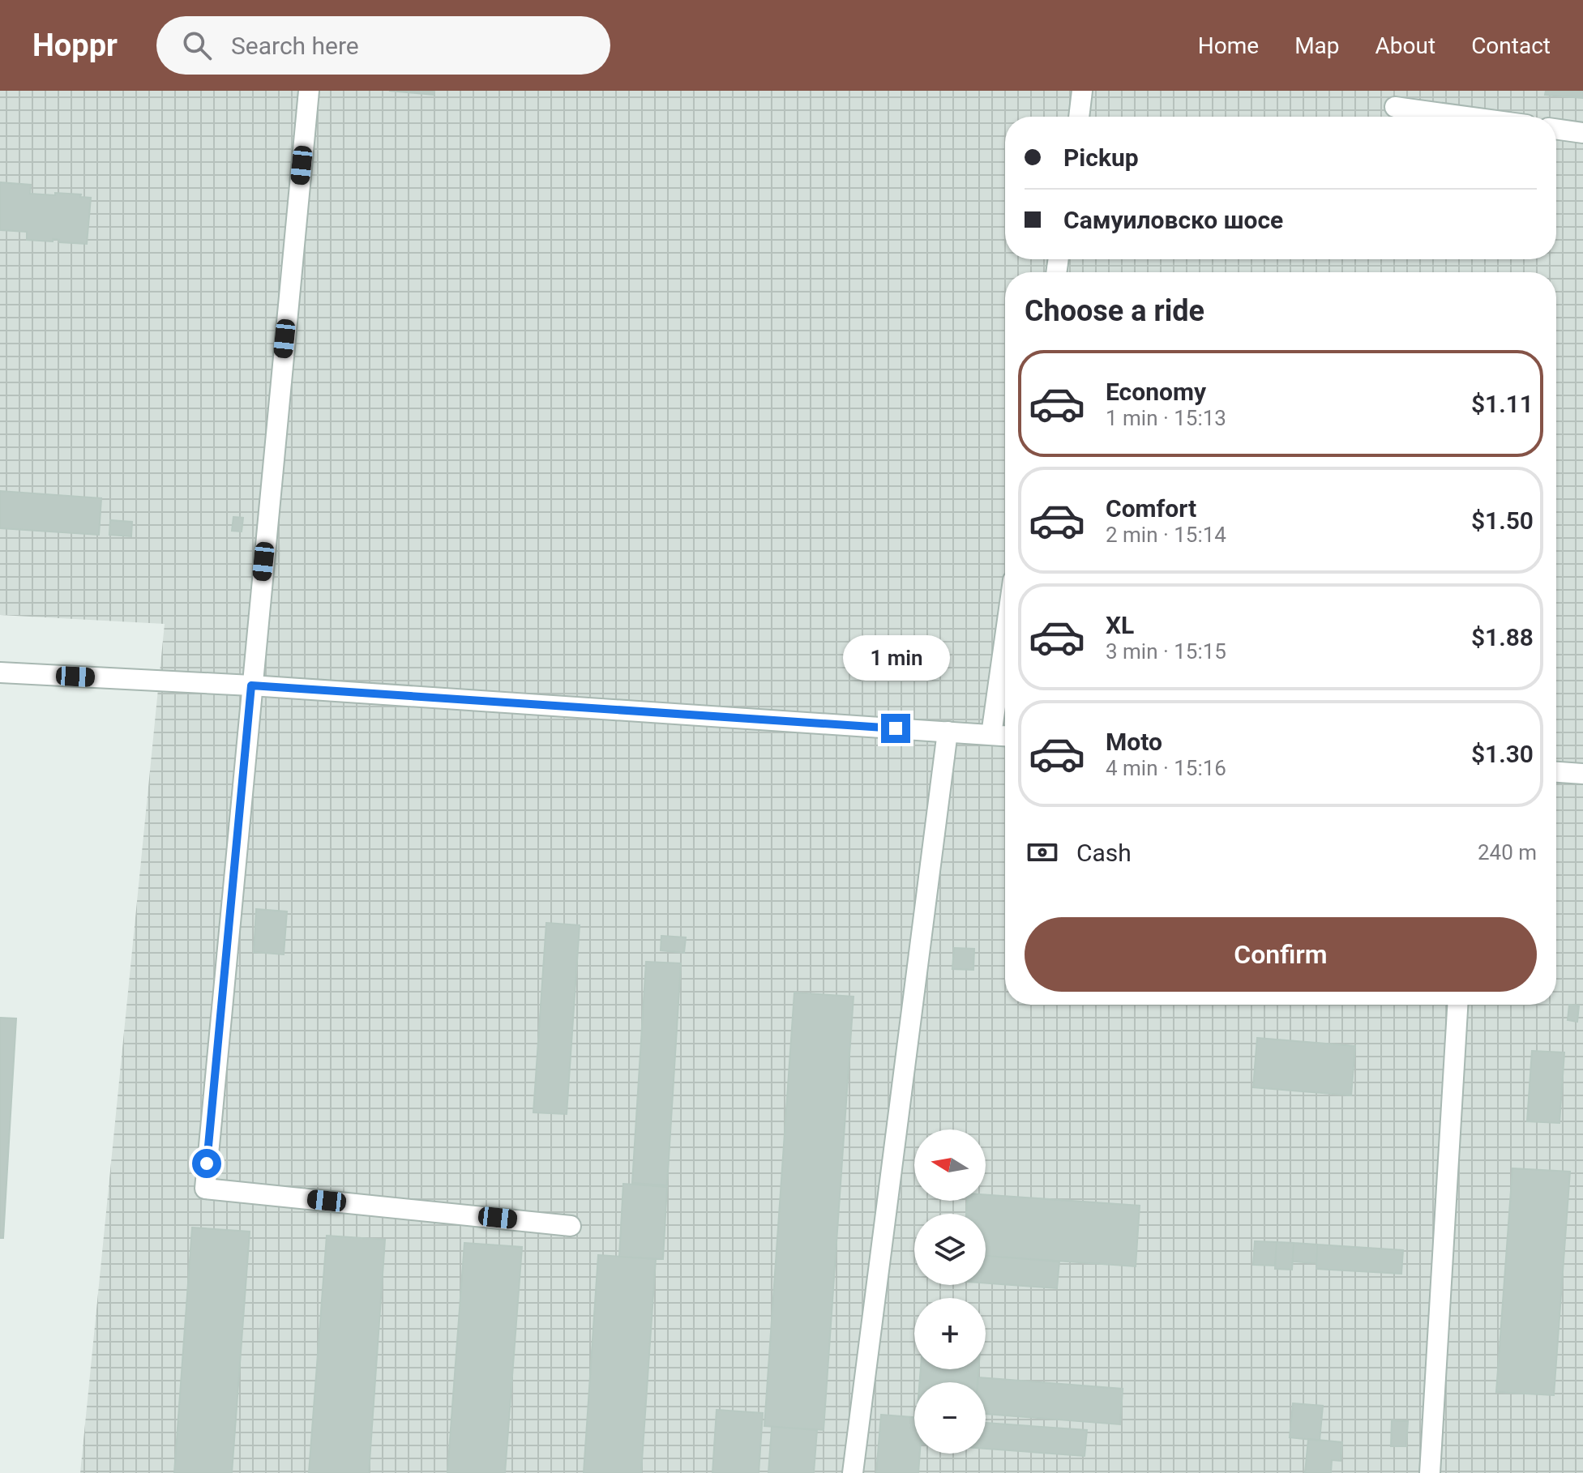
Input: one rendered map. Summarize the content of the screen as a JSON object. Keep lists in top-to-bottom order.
{
  "north": "left",
  "page": {
    "header": "Hoppr",
    "search": "Search here",
    "nav": [
      "Home",
      "Map",
      "About",
      "Contact"
    ],
    "banner": ["Pickup", "Самуиловско шосе"],
    "heading": "Choose a ride",
    "list": [
      {
        "name": "Economy",
        "note": "1 min · 15:13",
        "value": "$1.11"
      },
      {
        "name": "Comfort",
        "note": "2 min · 15:14",
        "value": "$1.50"
      },
      {
        "name": "XL",
        "note": "3 min · 15:15",
        "value": "$1.88"
      },
      {
        "name": "Moto",
        "note": "4 min · 15:16",
        "value": "$1.30"
      }
    ],
    "bubble": "1 min",
    "pay": ["Cash", "240 m"],
    "buttons": "Confirm",
    "map_buttons": ["+", "−"]
  }
}
